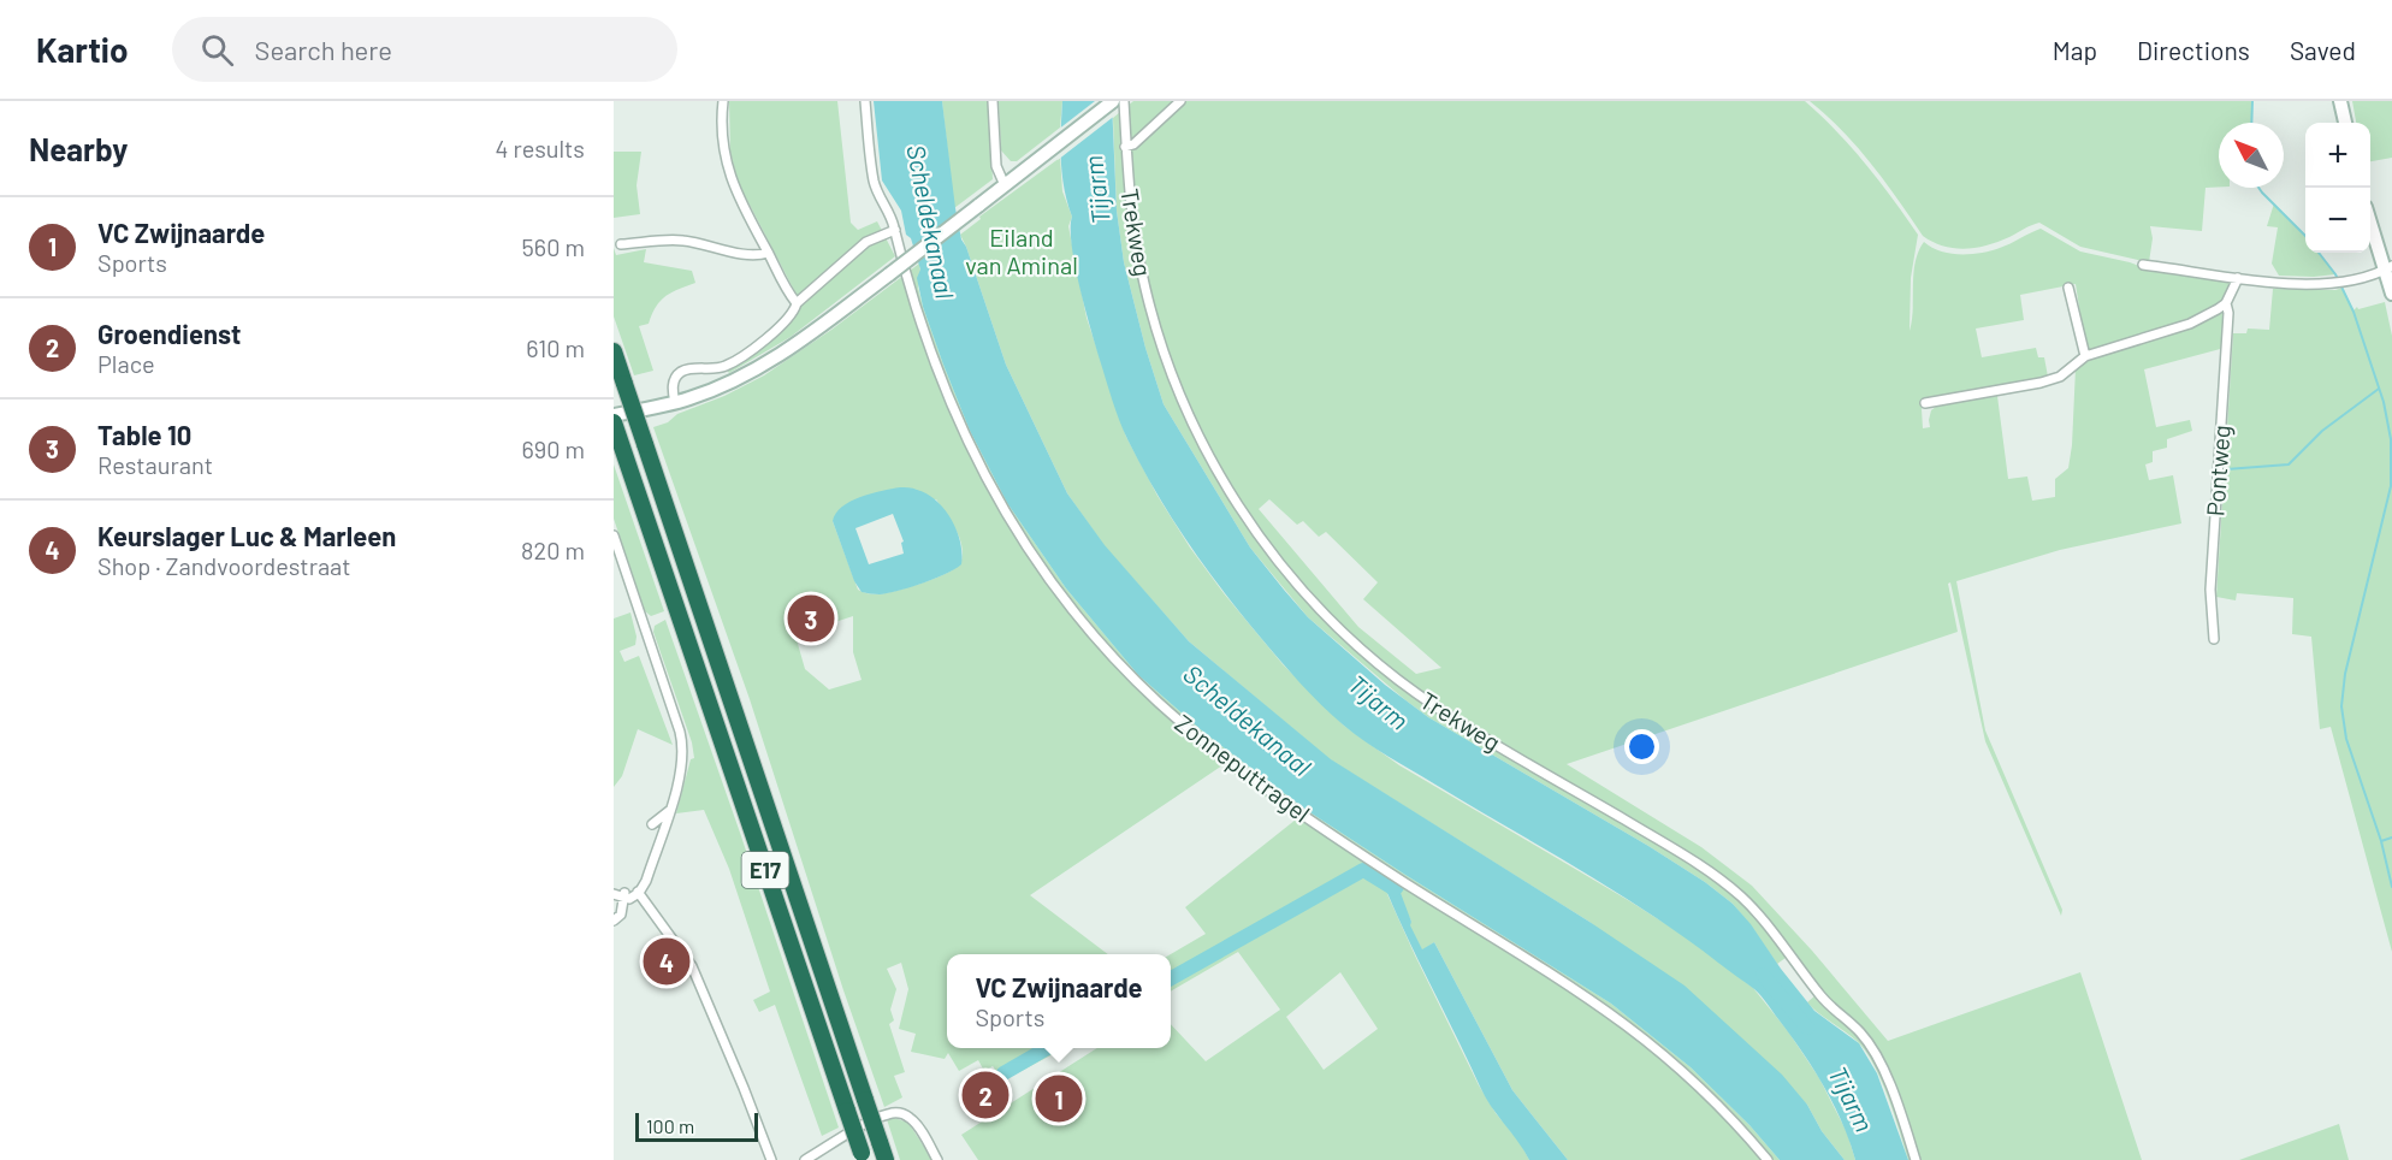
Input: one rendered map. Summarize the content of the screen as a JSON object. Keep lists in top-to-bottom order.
{
  "streets": {
    "highway": ["E17"],
    "street": ["Trekweg", "Pontweg", "Zonneputtragel"]
  },
  "water": ["Tijarm", "Scheldekanaal"],
  "parks": ["Eiland van Aminal"],
  "scale_bar": "100 m",
  "north": "top left",
  "page": {
    "header": "Kartio",
    "search": "Search here",
    "nav": ["Map", "Directions", "Saved"],
    "heading": ["Nearby", "4 results"],
    "map_buttons": ["+", "−"],
    "list": [
      {
        "mark": "1",
        "name": "VC Zwijnaarde",
        "note": "Sports",
        "value": "560 m"
      },
      {
        "mark": "2",
        "name": "Groendienst",
        "note": "Place",
        "value": "610 m"
      },
      {
        "mark": "3",
        "name": "Table 10",
        "note": "Restaurant",
        "value": "690 m"
      },
      {
        "mark": "4",
        "name": "Keurslager Luc & Marleen",
        "note": "Shop · Zandvoordestraat",
        "value": "820 m"
      }
    ],
    "pins": [
      "3",
      "4",
      "2",
      "1"
    ],
    "popup": ["VC Zwijnaarde", "Sports"],
    "scale": "100 m"
  }
}
